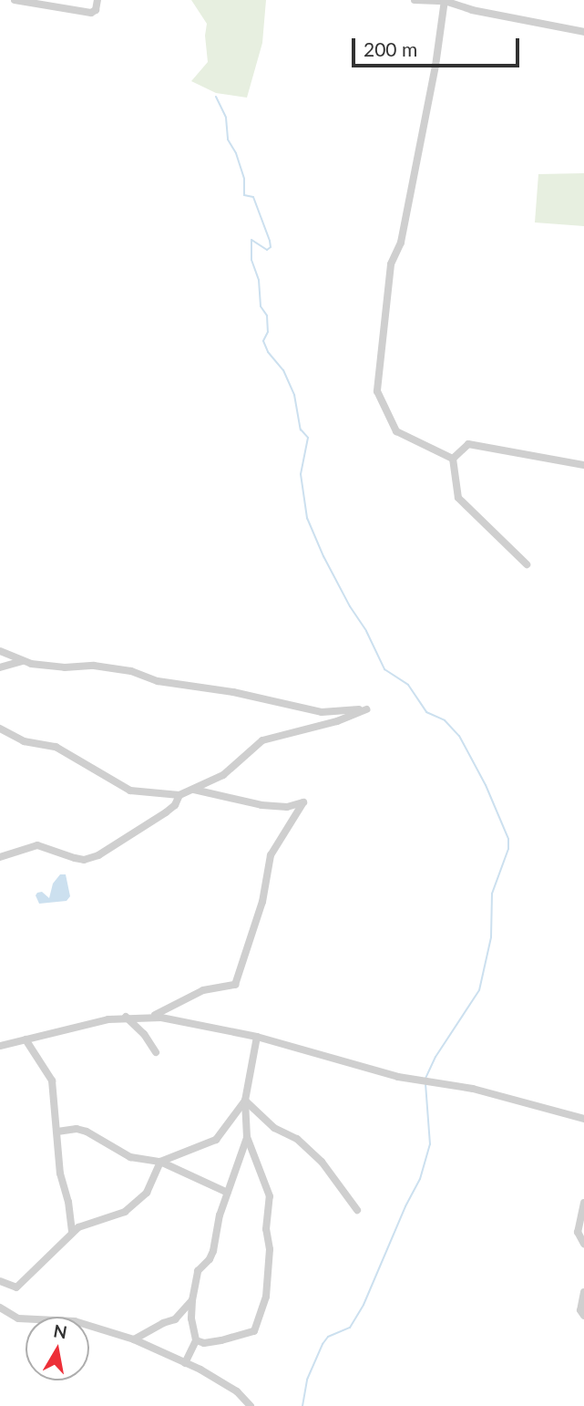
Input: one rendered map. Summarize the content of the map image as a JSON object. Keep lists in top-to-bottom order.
{
  "scale_bar": "200 m",
  "north": "top"
}
